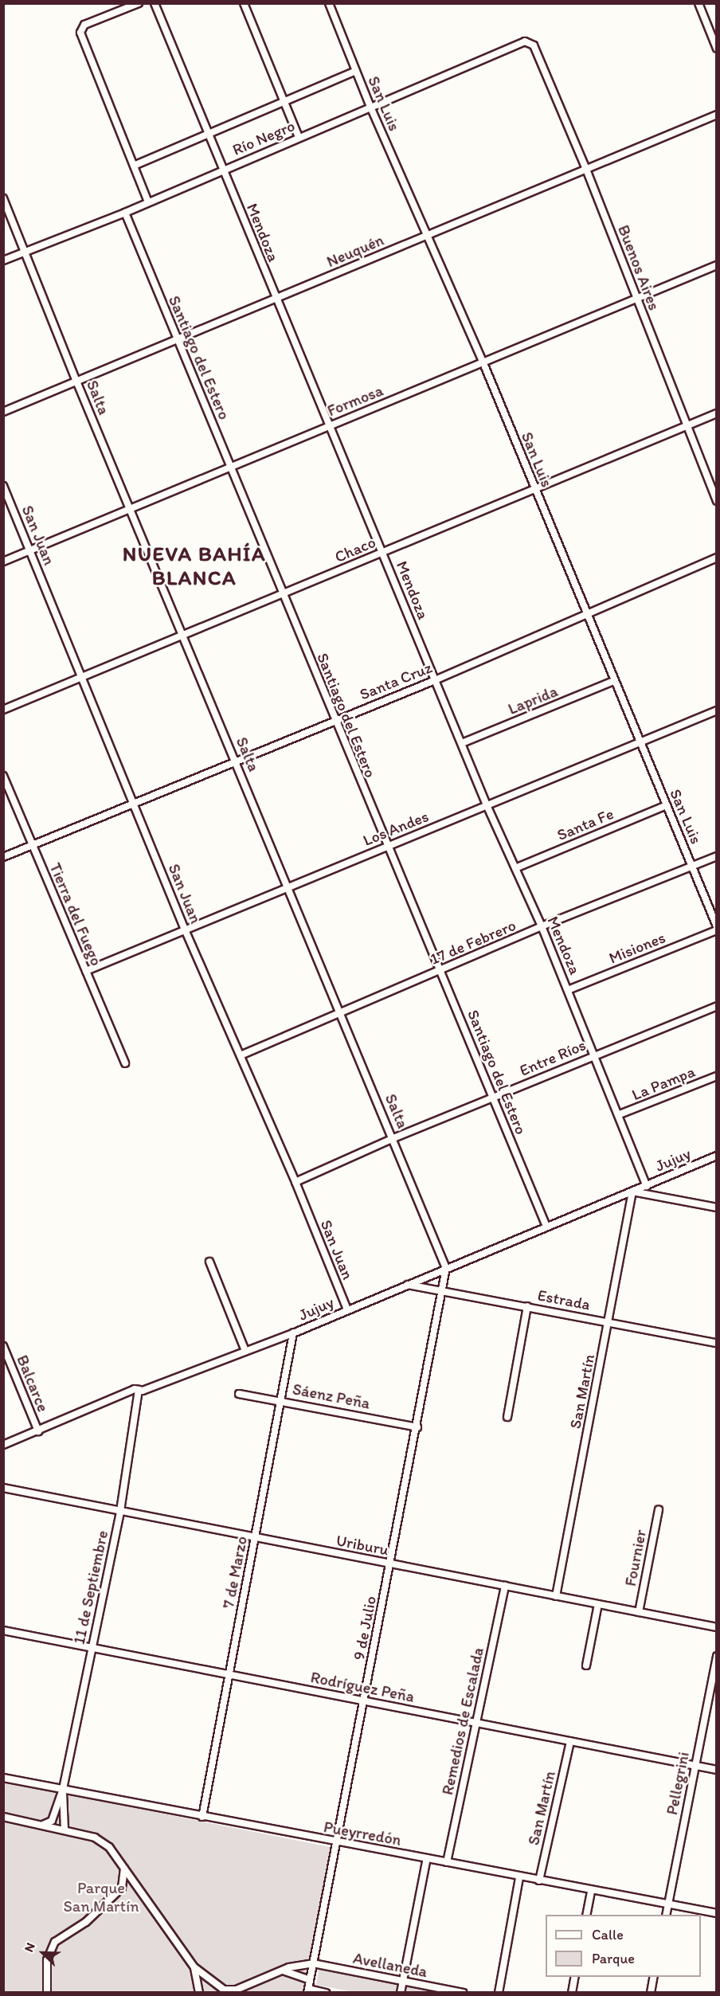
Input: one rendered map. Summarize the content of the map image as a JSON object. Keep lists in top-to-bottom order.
{
  "streets": {
    "street": [
      "San Luis",
      "Río Negro",
      "Mendoza",
      "Neuquén",
      "Buenos Aires",
      "Santiago del Estero",
      "Salta",
      "Formosa",
      "San Juan",
      "Chaco",
      "Santa Cruz",
      "Laprida",
      "Santa Fe",
      "Los Andes",
      "Tierra del Fuego",
      "17 de Febrero",
      "Misiones",
      "Entre Ríos",
      "La Pampa",
      "Jujuy",
      "Estrada",
      "Balcarce",
      "San Martín",
      "Sáenz Peña",
      "Uriburu",
      "Fournier",
      "7 de Marzo",
      "11 de Septiembre",
      "9 de Julio",
      "Rodríguez Peña",
      "Remedios de Escalada",
      "Pellegrini",
      "Pueyrredón",
      "Avellaneda"
    ]
  },
  "crossings": [
    ["San Luis", "Río Negro"],
    ["San Luis", "Neuquén"],
    ["San Luis", "Formosa"],
    ["San Luis", "Chaco"],
    ["San Luis", "Santa Cruz"],
    ["San Luis", "Laprida"],
    ["San Luis", "Santa Fe"],
    ["San Luis", "Los Andes"],
    ["San Luis", "17 de Febrero"],
    ["Río Negro", "Mendoza"],
    ["Río Negro", "Buenos Aires"],
    ["Río Negro", "Santiago del Estero"],
    ["Río Negro", "Salta"],
    ["Mendoza", "Neuquén"],
    ["Mendoza", "Formosa"],
    ["Mendoza", "Chaco"],
    ["Mendoza", "Santa Cruz"],
    ["Mendoza", "Laprida"],
    ["Mendoza", "Santa Fe"],
    ["Mendoza", "Los Andes"],
    ["Mendoza", "17 de Febrero"],
    ["Mendoza", "Misiones"],
    ["Mendoza", "Entre Ríos"],
    ["Mendoza", "La Pampa"],
    ["Mendoza", "Jujuy"],
    ["Neuquén", "Buenos Aires"],
    ["Neuquén", "Santiago del Estero"],
    ["Neuquén", "Salta"],
    ["Buenos Aires", "Formosa"],
    ["Buenos Aires", "Chaco"],
    ["Santiago del Estero", "Formosa"],
    ["Santiago del Estero", "Chaco"],
    ["Santiago del Estero", "Santa Cruz"],
    ["Santiago del Estero", "Los Andes"],
    ["Santiago del Estero", "17 de Febrero"],
    ["Santiago del Estero", "Entre Ríos"],
    ["Santiago del Estero", "Jujuy"],
    ["Salta", "Formosa"],
    ["Salta", "Chaco"],
    ["Salta", "Santa Cruz"],
    ["Salta", "Los Andes"],
    ["Salta", "17 de Febrero"],
    ["Salta", "Entre Ríos"],
    ["Salta", "Jujuy"],
    ["Salta", "9 de Julio"],
    ["Formosa", "San Juan"],
    ["San Juan", "Chaco"],
    ["San Juan", "Santa Cruz"],
    ["San Juan", "Los Andes"],
    ["San Juan", "17 de Febrero"],
    ["San Juan", "Entre Ríos"],
    ["San Juan", "Jujuy"],
    ["Santa Cruz", "Tierra del Fuego"],
    ["Los Andes", "Tierra del Fuego"],
    ["Jujuy", "Estrada"],
    ["Jujuy", "Balcarce"],
    ["Jujuy", "San Martín"],
    ["Jujuy", "7 de Marzo"],
    ["Jujuy", "11 de Septiembre"],
    ["Jujuy", "9 de Julio"],
    ["Estrada", "San Martín"],
    ["Estrada", "9 de Julio"],
    ["San Martín", "Uriburu"],
    ["San Martín", "Rodríguez Peña"],
    ["San Martín", "Pueyrredón"],
    ["Sáenz Peña", "7 de Marzo"],
    ["Sáenz Peña", "9 de Julio"],
    ["Uriburu", "Fournier"],
    ["Uriburu", "7 de Marzo"],
    ["Uriburu", "11 de Septiembre"],
    ["Uriburu", "9 de Julio"],
    ["Uriburu", "Remedios de Escalada"],
    ["7 de Marzo", "Rodríguez Peña"],
    ["7 de Marzo", "Pueyrredón"],
    ["11 de Septiembre", "Rodríguez Peña"],
    ["11 de Septiembre", "Pueyrredón"],
    ["9 de Julio", "Rodríguez Peña"],
    ["9 de Julio", "Pueyrredón"],
    ["9 de Julio", "Avellaneda"],
    ["Rodríguez Peña", "Remedios de Escalada"],
    ["Rodríguez Peña", "Pellegrini"],
    ["Remedios de Escalada", "Pueyrredón"],
    ["Pellegrini", "Pueyrredón"]
  ],
  "districts": ["NUEVA BAHÍA BLANCA"],
  "parks": ["Parque San Martín"],
  "legend": ["Calle", "Parque"],
  "north": "top left"
}
